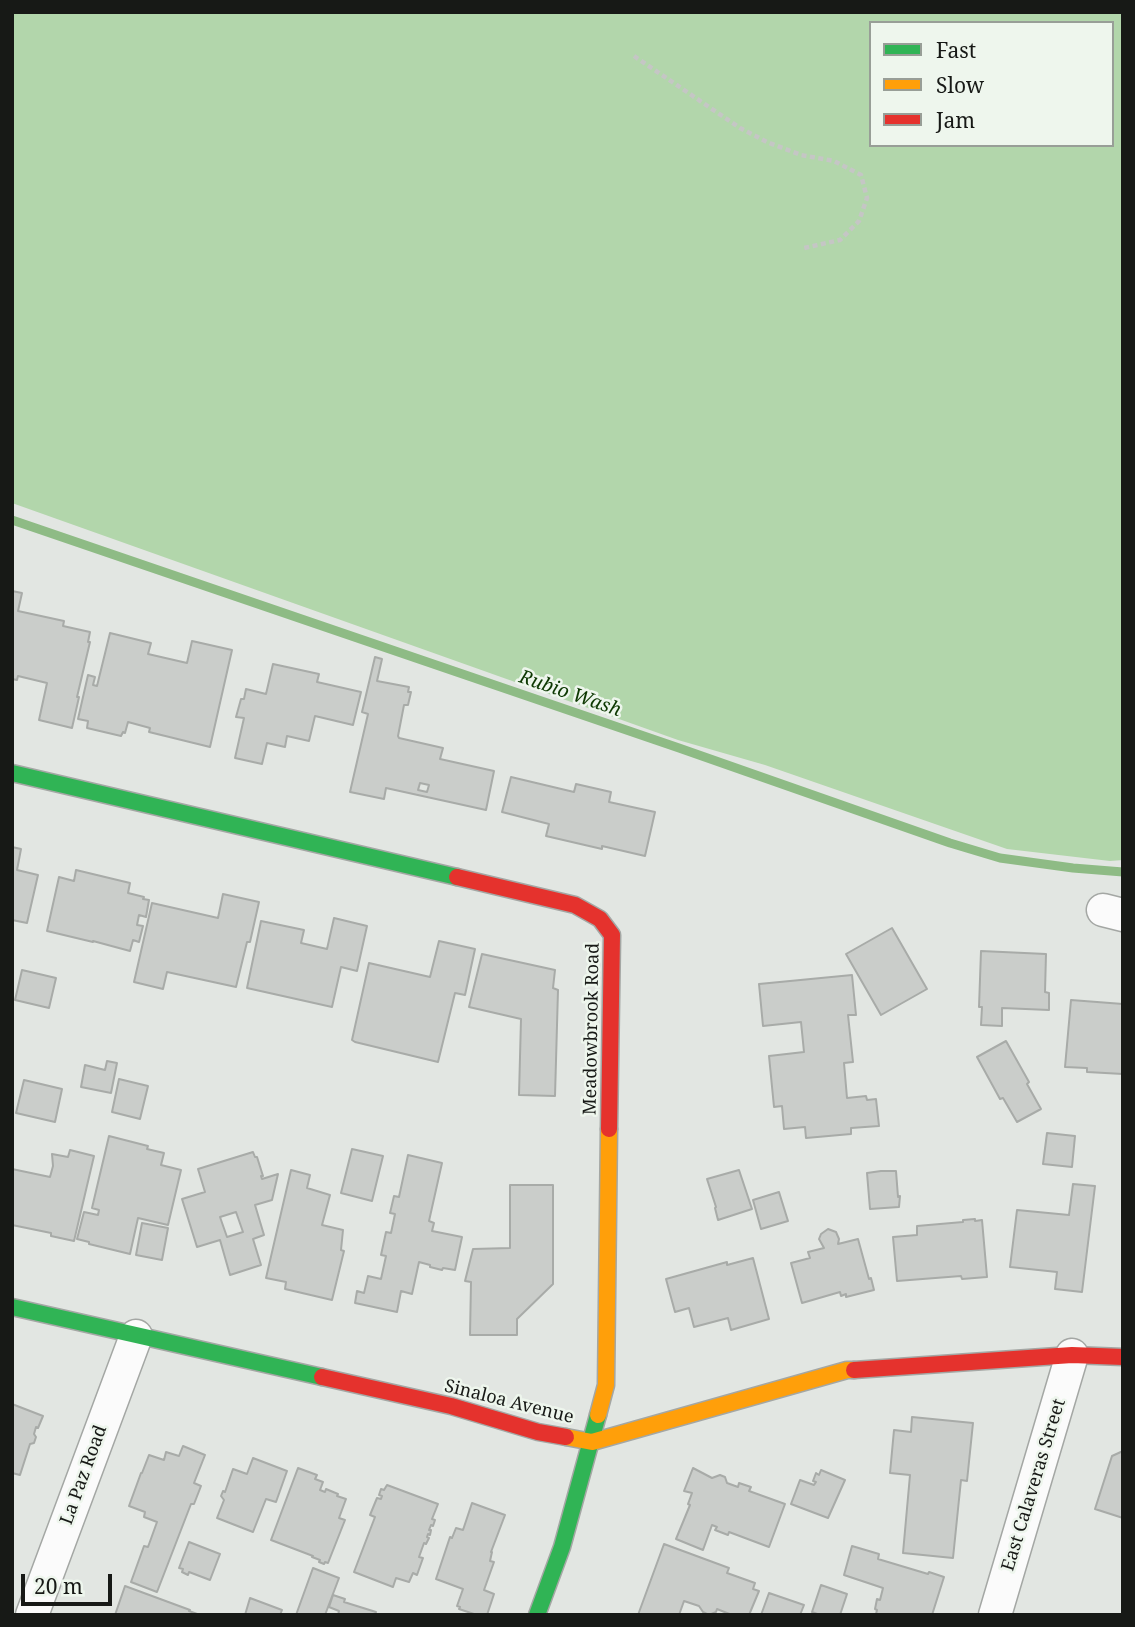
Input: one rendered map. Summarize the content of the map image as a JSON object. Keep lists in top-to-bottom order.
{
  "streets": {
    "street": [
      "Meadowbrook Road",
      "Sinaloa Avenue",
      "La Paz Road",
      "East Calaveras Street"
    ]
  },
  "crossings": [
    ["Meadowbrook Road", "Sinaloa Avenue"],
    ["Sinaloa Avenue", "La Paz Road"],
    ["Sinaloa Avenue", "East Calaveras Street"]
  ],
  "water": ["Rubio Wash"],
  "legend": ["Fast", "Slow", "Jam"],
  "scale_bar": "20 m"
}
